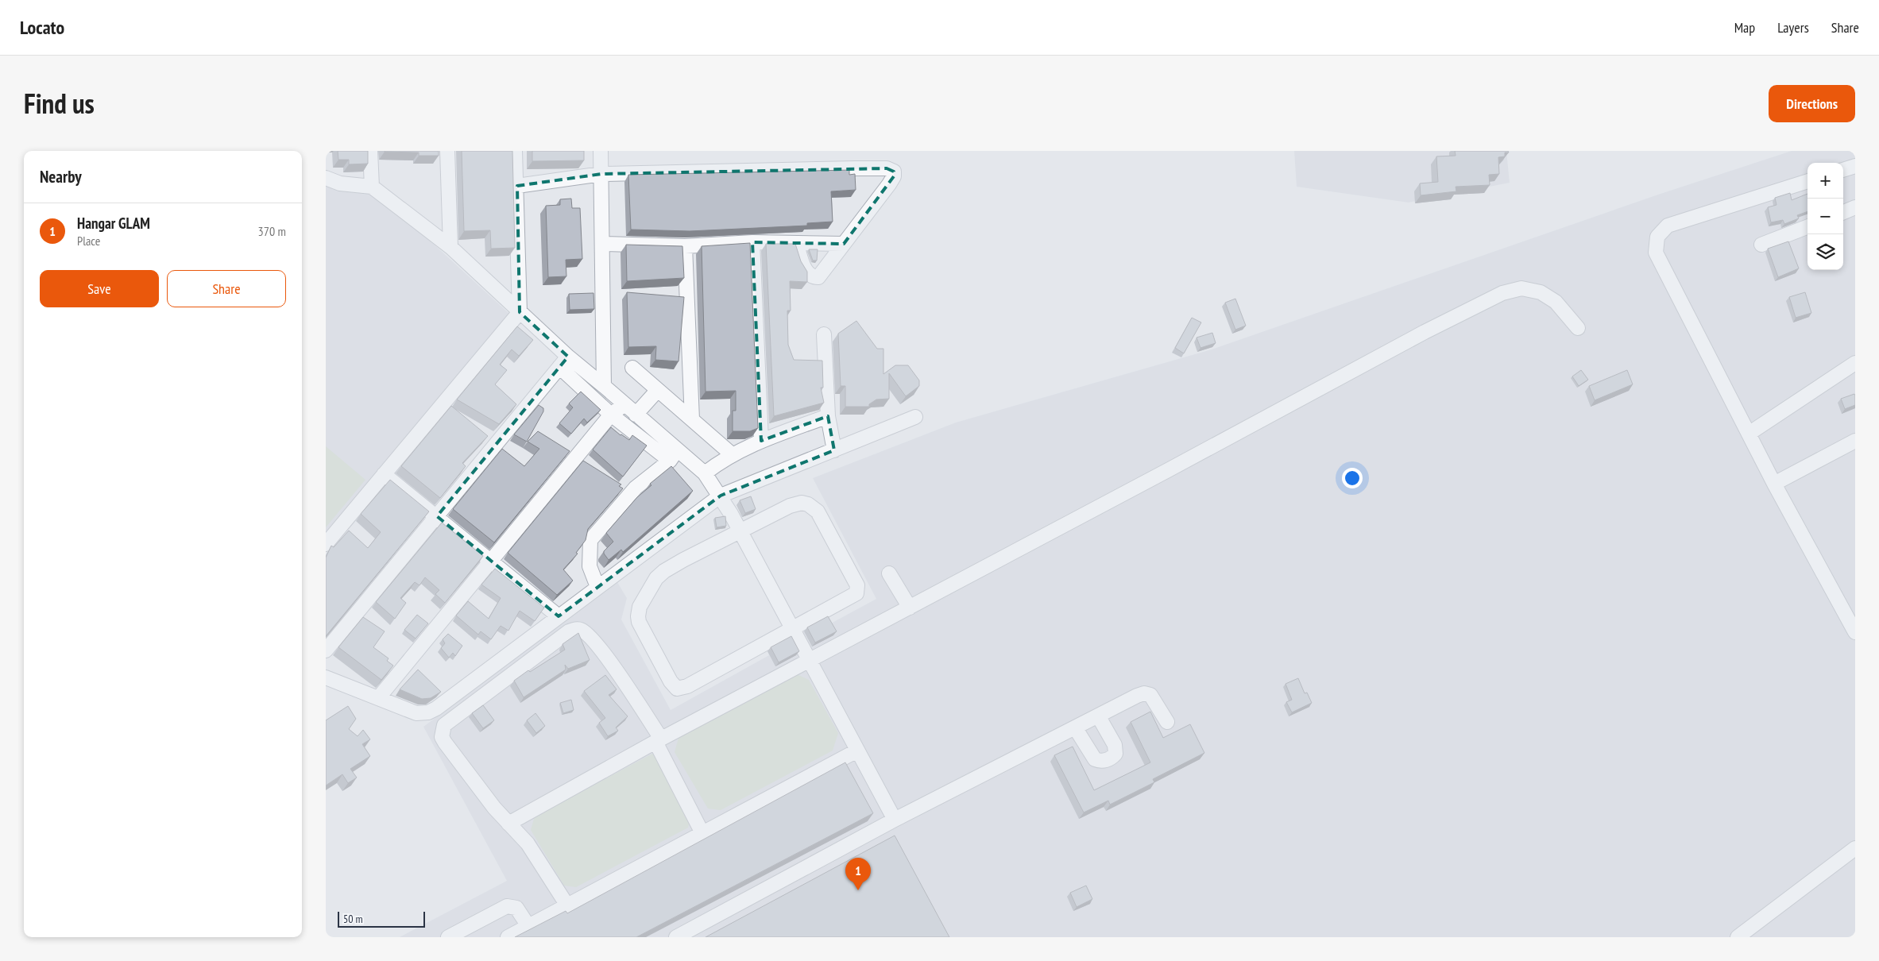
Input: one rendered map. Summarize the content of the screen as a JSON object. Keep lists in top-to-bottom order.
{
  "scale_bar": "50 m",
  "page": {
    "header": "Locato",
    "nav": ["Map", "Layers", "Share"],
    "title": "Find us",
    "buttons": [
      "Directions",
      ["Save", "Share"]
    ],
    "heading": "Nearby",
    "map_buttons": ["+", "−"],
    "list": [
      {
        "mark": "1",
        "name": "Hangar GLAM",
        "note": "Place",
        "value": "370 m"
      }
    ],
    "pins": "1",
    "scale": "50 m"
  }
}
